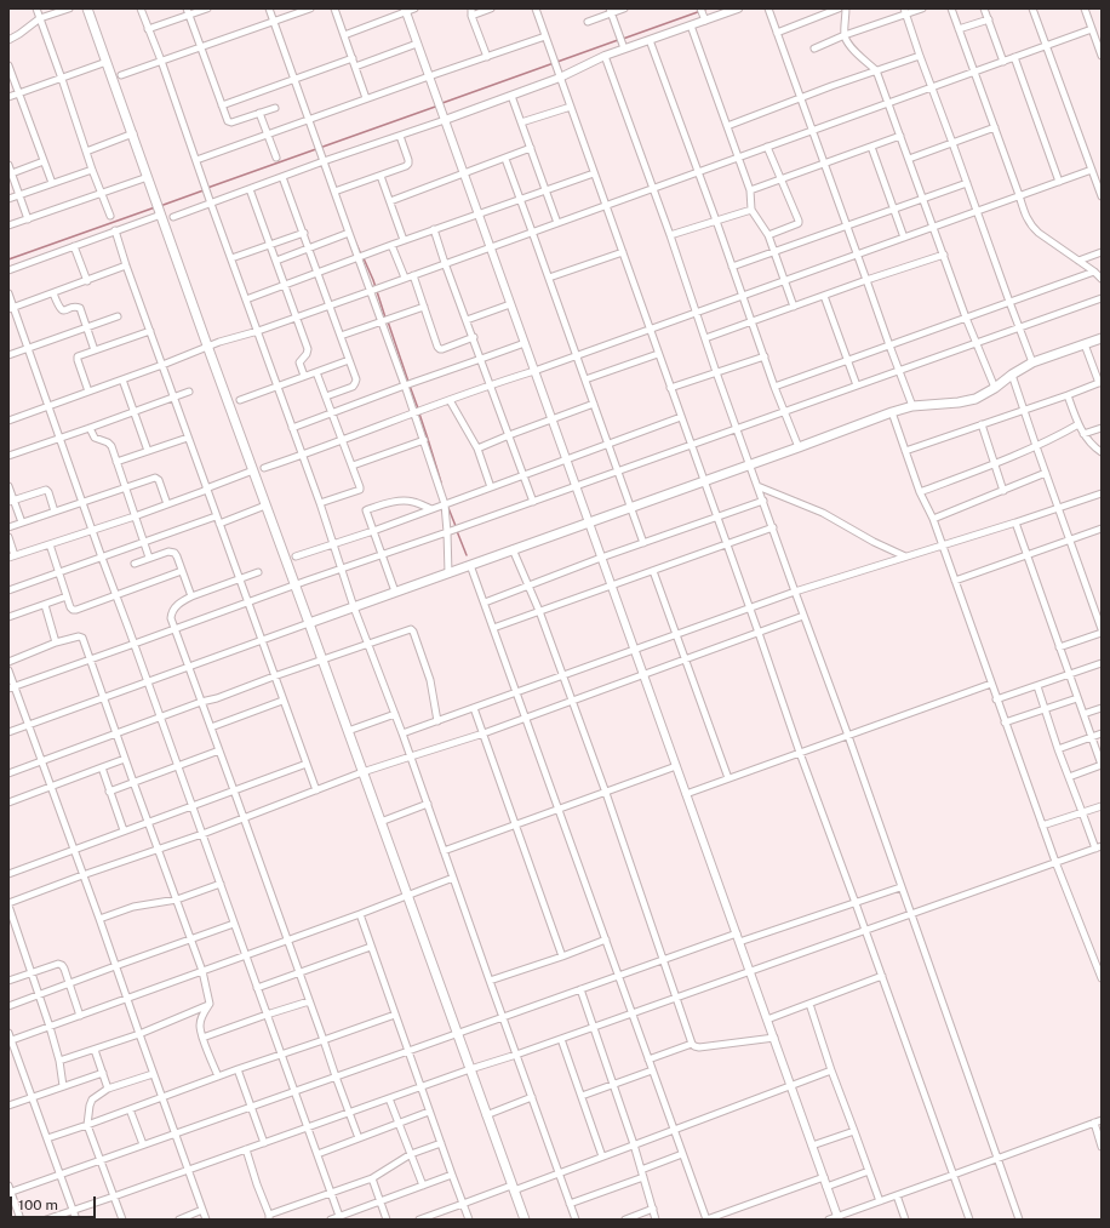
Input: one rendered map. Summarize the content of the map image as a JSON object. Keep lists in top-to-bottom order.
{
  "scale_bar": "100 m"
}
